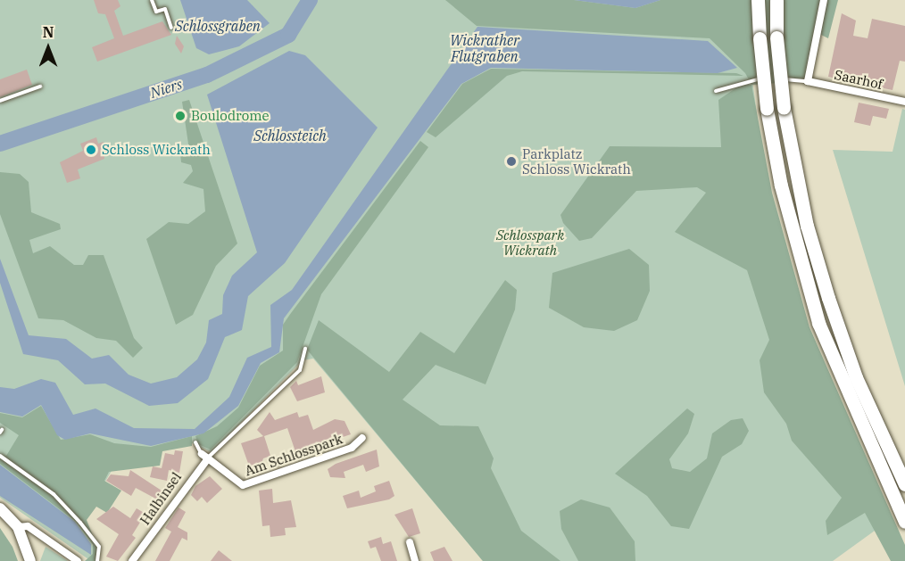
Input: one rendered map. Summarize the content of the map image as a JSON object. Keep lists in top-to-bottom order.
{
  "streets": {
    "street": ["Saarhof", "Am Schlosspark", "Halbinsel"]
  },
  "crossings": [
    ["Am Schlosspark", "Halbinsel"]
  ],
  "water": [
    "Schlossgraben",
    "Wickrather Flutgraben",
    "Niers",
    "Schlossteich"
  ],
  "parks": ["Schlosspark Wickrath"],
  "places": ["Boulodrome", "Schloss Wickrath", "Parkplatz Schloss Wickrath"],
  "north": "top"
}
